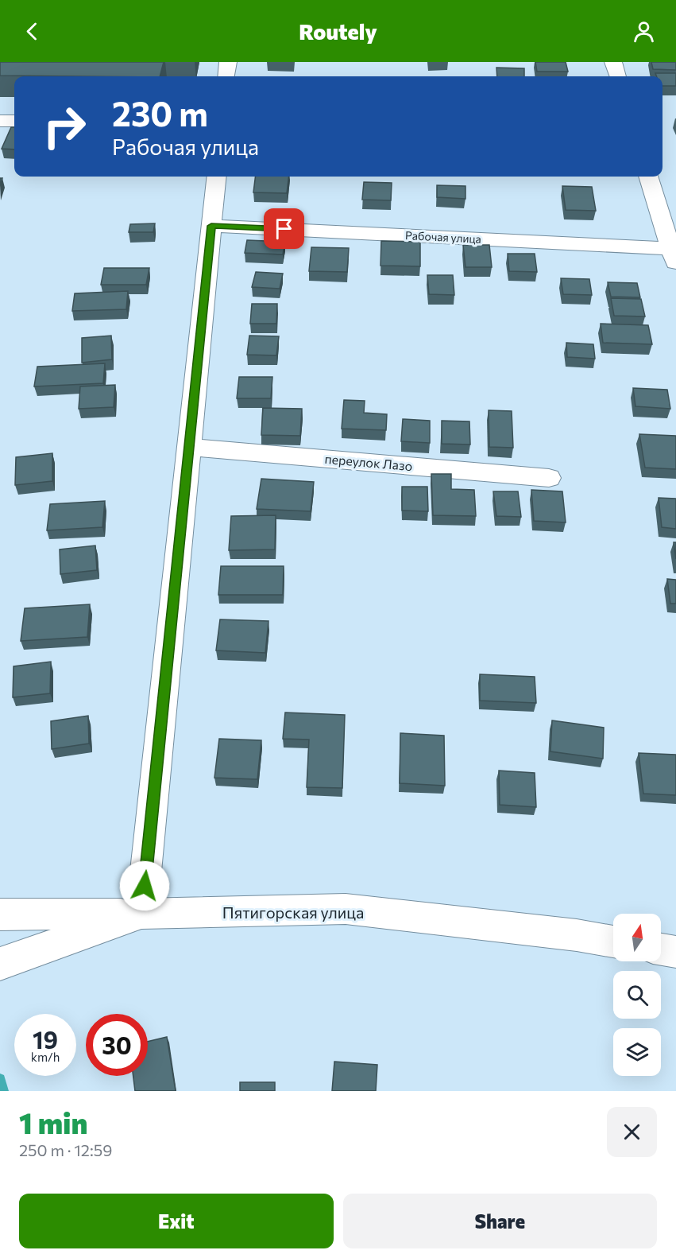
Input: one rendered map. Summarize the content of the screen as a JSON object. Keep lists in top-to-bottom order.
{
  "streets": {
    "street": ["Рабочая улица", "переулок Лазо", "Пятигорская улица"]
  },
  "north": "top",
  "page": {
    "header": "Routely",
    "turn": ["230 m", "Рабочая улица"],
    "speed": "19 km/h",
    "limit": "30",
    "heading": ["1 min", "250 m · 12:59"],
    "buttons": ["Exit", "Share"]
  }
}
